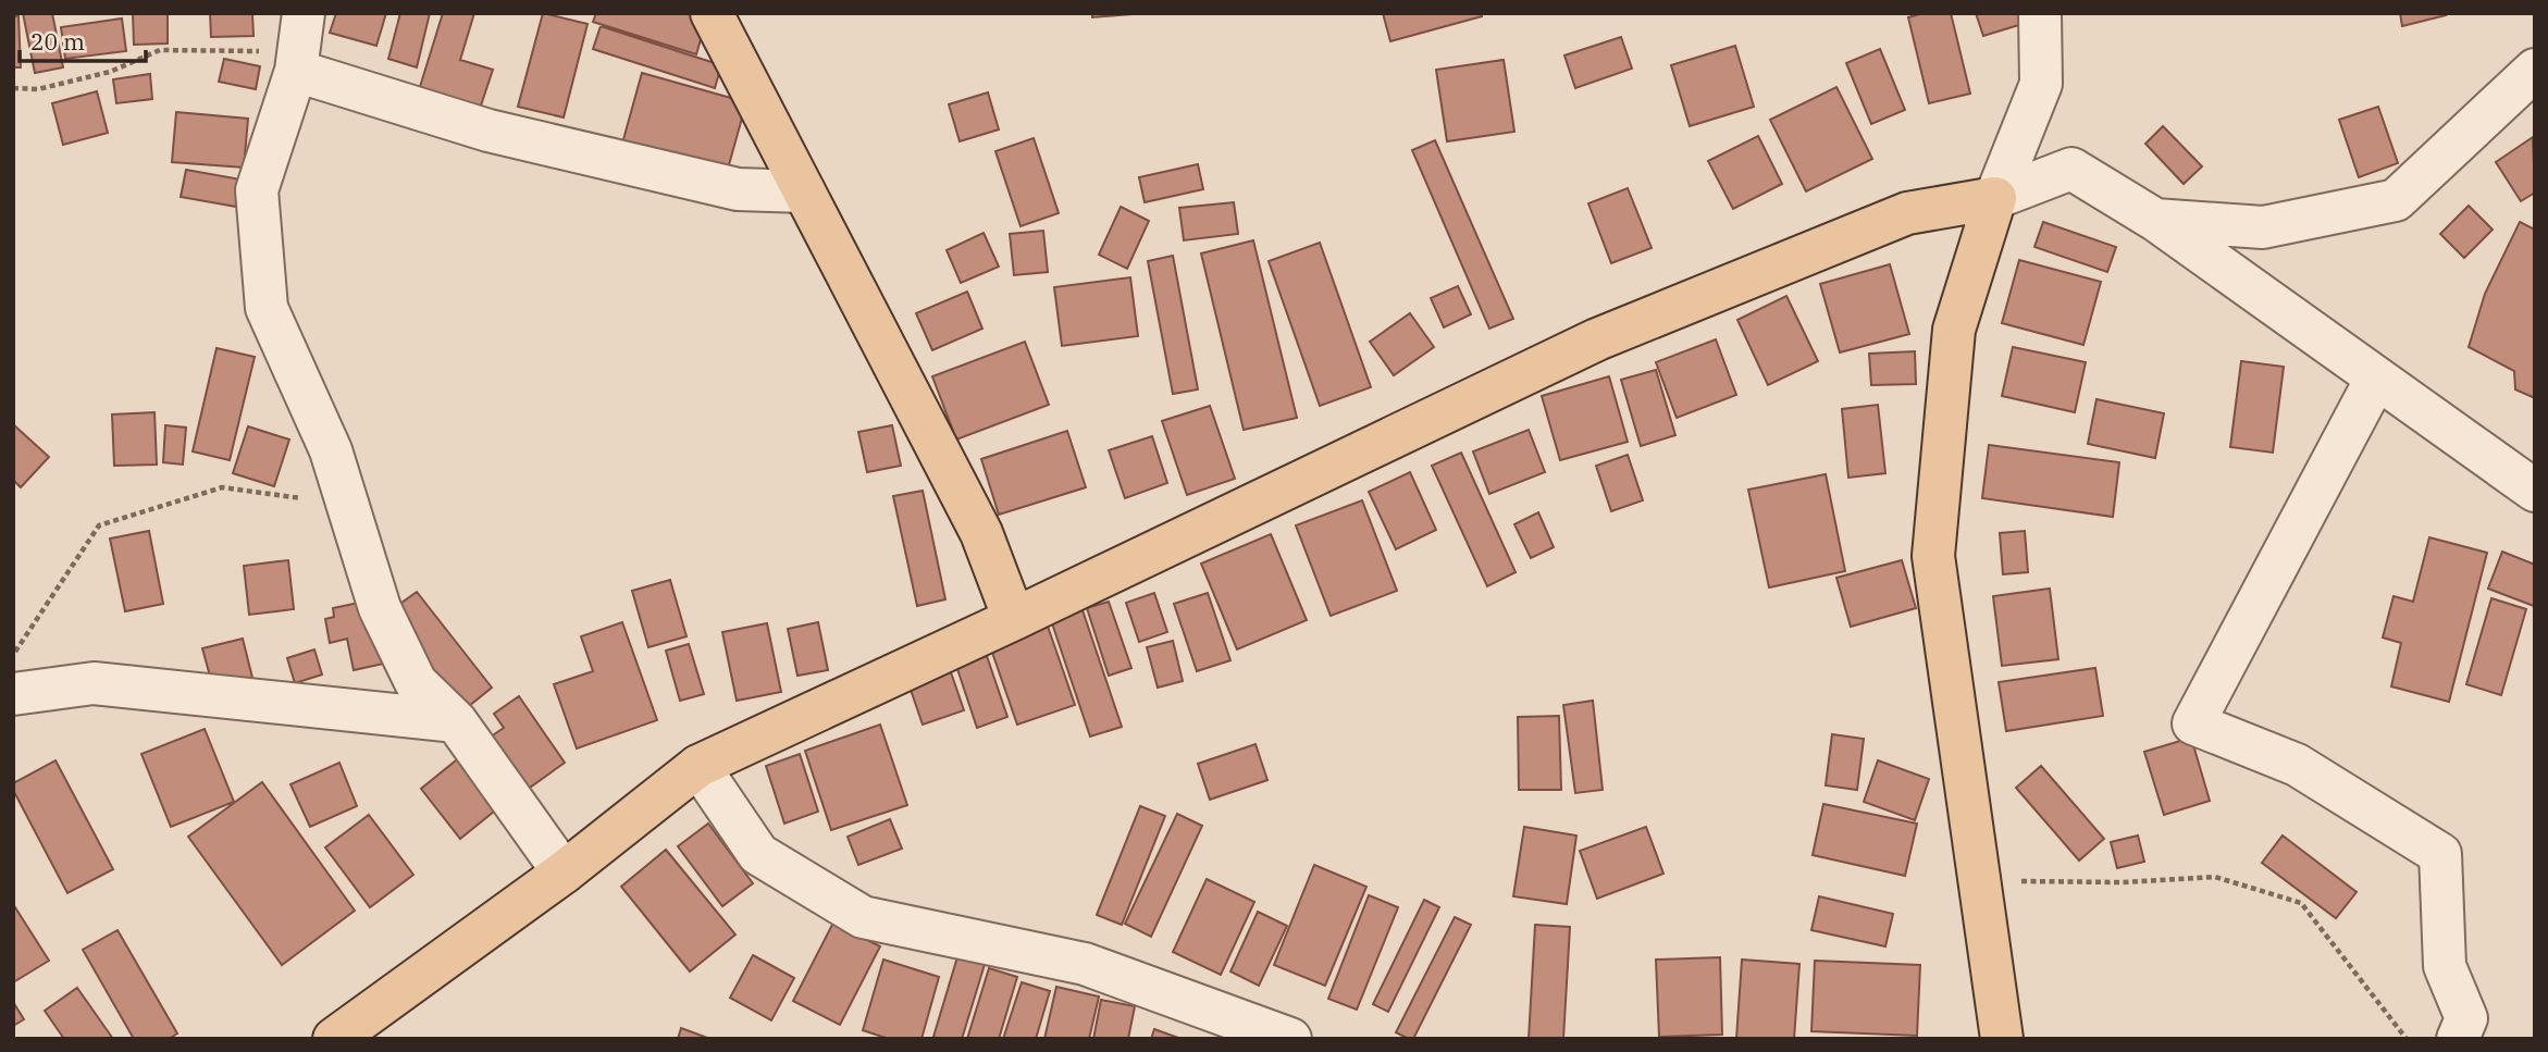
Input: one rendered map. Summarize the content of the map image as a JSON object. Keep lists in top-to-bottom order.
{
  "scale_bar": "20 m"
}
